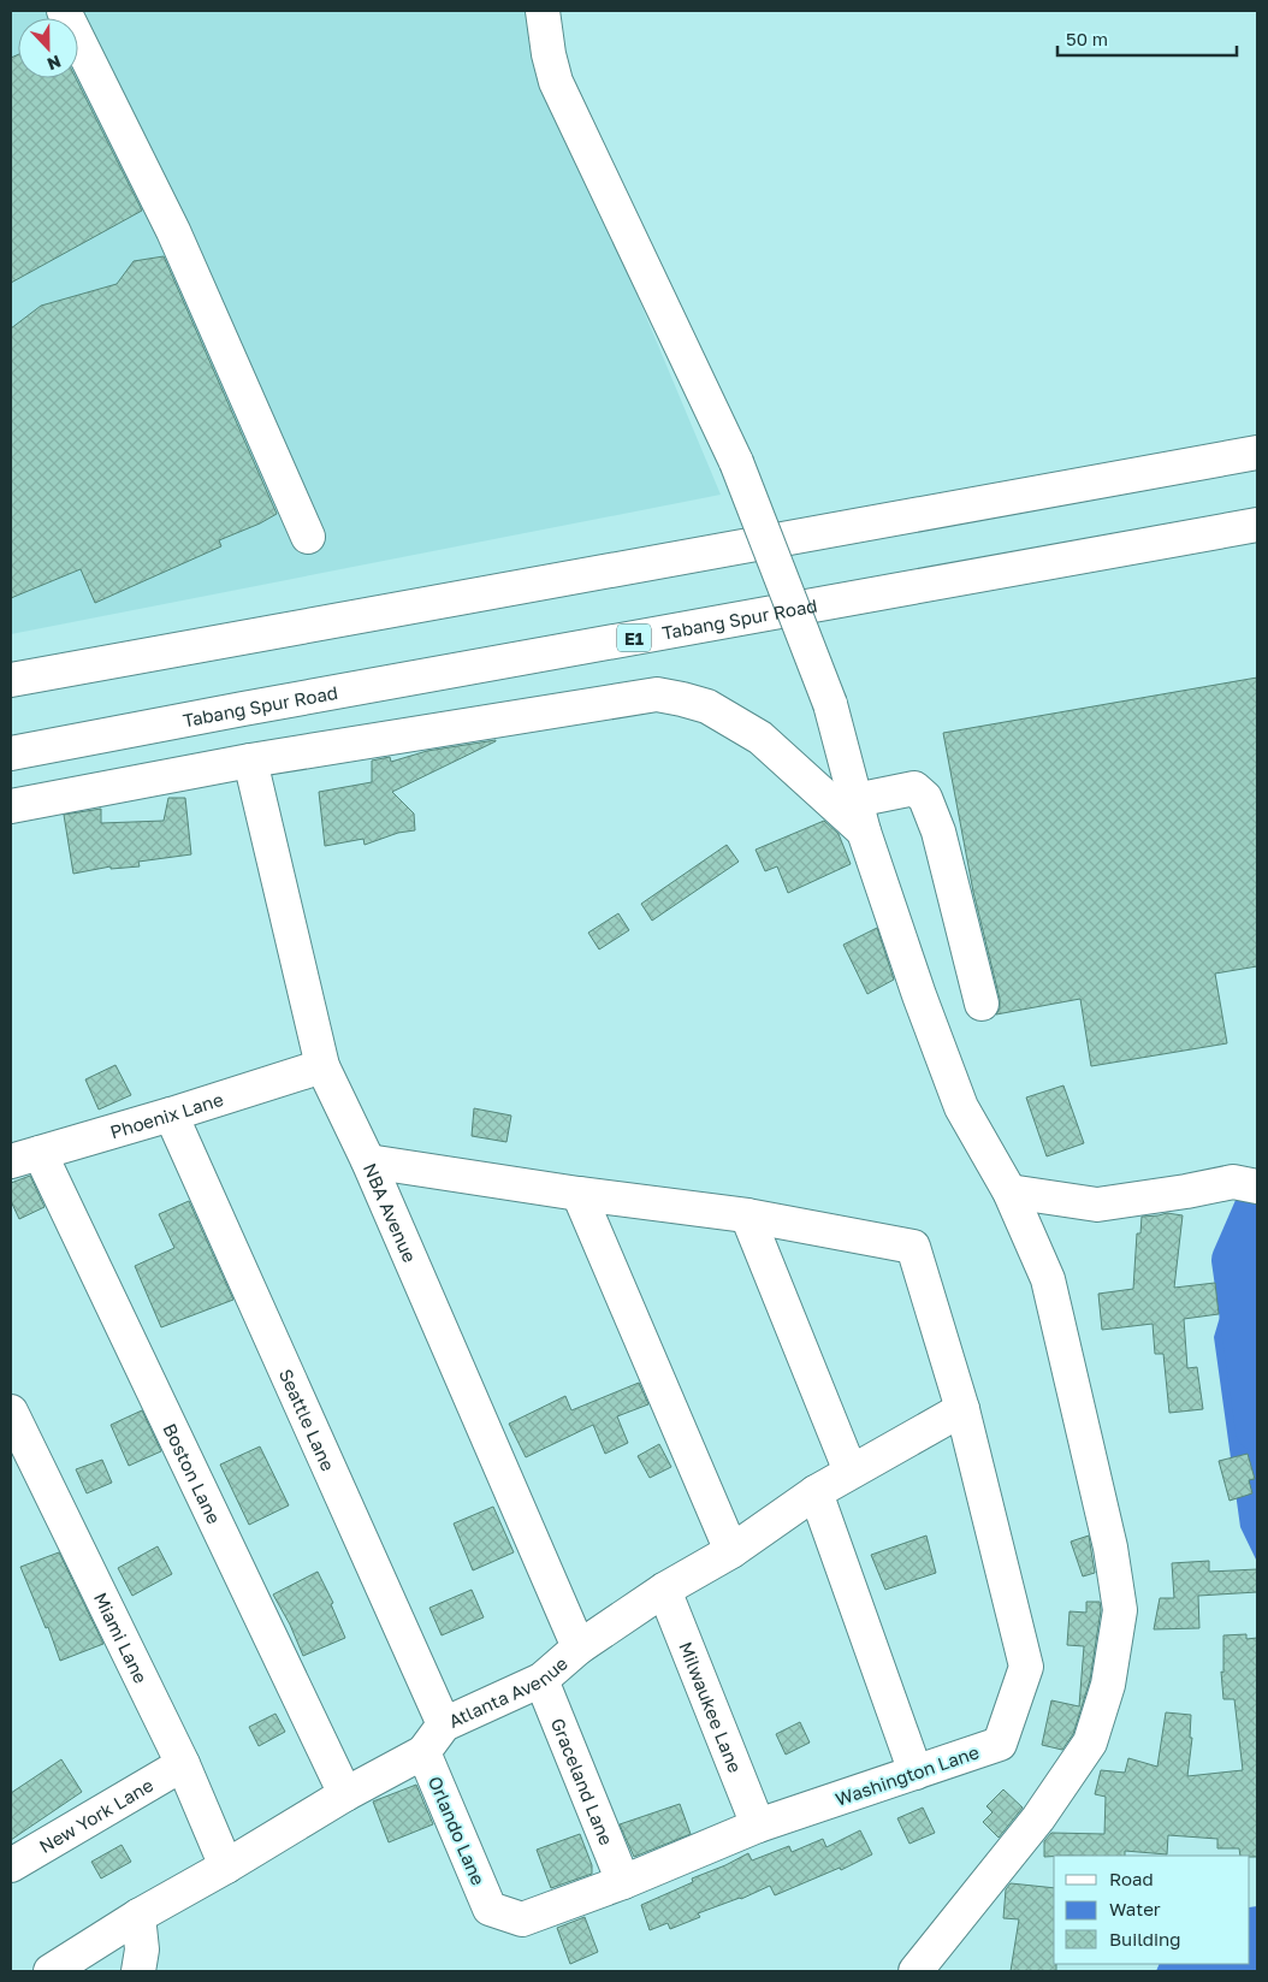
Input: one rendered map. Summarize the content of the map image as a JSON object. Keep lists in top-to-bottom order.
{
  "streets": {
    "main road": [
      "Tabang Spur Road",
      "E1",
      "Phoenix Lane",
      "NBA Avenue",
      "Seattle Lane",
      "Boston Lane",
      "Miami Lane",
      "Atlanta Avenue",
      "Milwaukee Lane",
      "Washington Lane",
      "Graceland Lane",
      "New York Lane",
      "Orlando Lane"
    ]
  },
  "crossings": [
    ["Phoenix Lane", "NBA Avenue"],
    ["Phoenix Lane", "Seattle Lane"],
    ["Phoenix Lane", "Boston Lane"],
    ["NBA Avenue", "Atlanta Avenue"],
    ["Seattle Lane", "Atlanta Avenue"],
    ["Boston Lane", "Atlanta Avenue"],
    ["Miami Lane", "Atlanta Avenue"],
    ["Miami Lane", "New York Lane"],
    ["Atlanta Avenue", "Milwaukee Lane"],
    ["Atlanta Avenue", "Washington Lane"],
    ["Atlanta Avenue", "Graceland Lane"],
    ["Atlanta Avenue", "Orlando Lane"],
    ["Milwaukee Lane", "Washington Lane"],
    ["Washington Lane", "Graceland Lane"],
    ["Washington Lane", "Orlando Lane"]
  ],
  "legend": ["Road", "Water", "Building"],
  "scale_bar": "50 m",
  "north": "bottom"
}
